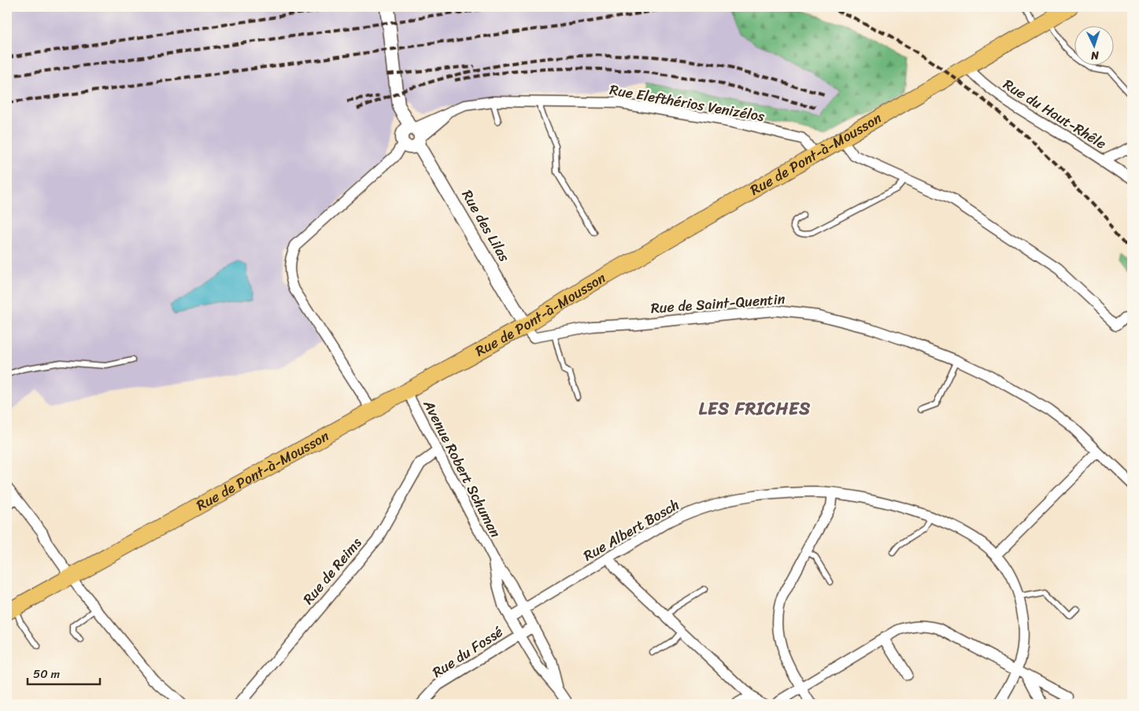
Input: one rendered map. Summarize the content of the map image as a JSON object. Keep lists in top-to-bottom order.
{
  "streets": {
    "main road": ["Rue de Pont-à-Mousson"],
    "street": [
      "Rue Elefthérios Venizélos",
      "Rue du Haut-Rhêle",
      "Rue des Lilas",
      "Rue de Saint-Quentin",
      "Avenue Robert Schuman",
      "Rue Albert Bosch",
      "Rue de Reims",
      "Rue du Fossé"
    ]
  },
  "crossings": [
    ["Rue Elefthérios Venizélos", "Rue de Pont-à-Mousson"],
    ["Rue Elefthérios Venizélos", "Rue des Lilas"],
    ["Rue du Haut-Rhêle", "Rue de Pont-à-Mousson"],
    ["Rue de Pont-à-Mousson", "Rue des Lilas"],
    ["Rue de Pont-à-Mousson", "Rue de Saint-Quentin"],
    ["Rue de Pont-à-Mousson", "Avenue Robert Schuman"],
    ["Rue des Lilas", "Rue de Saint-Quentin"],
    ["Avenue Robert Schuman", "Rue Albert Bosch"],
    ["Avenue Robert Schuman", "Rue de Reims"],
    ["Avenue Robert Schuman", "Rue du Fossé"]
  ],
  "districts": ["LES FRICHES"],
  "scale_bar": "50 m",
  "north": "bottom"
}
